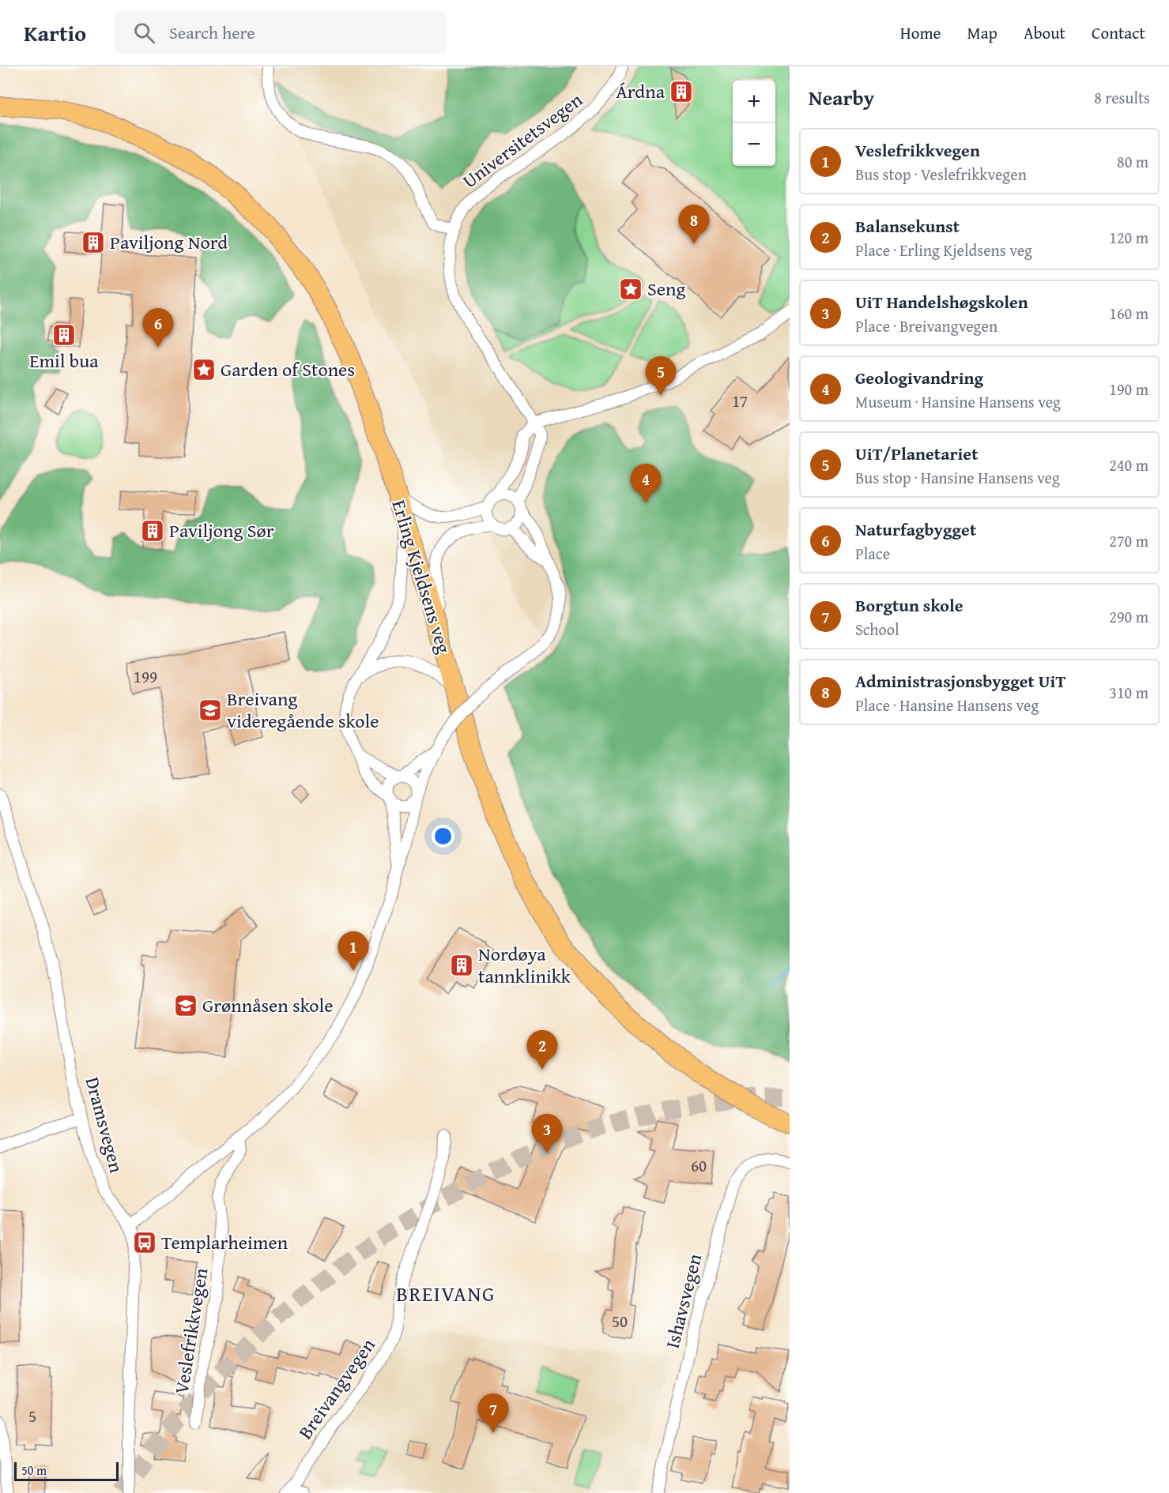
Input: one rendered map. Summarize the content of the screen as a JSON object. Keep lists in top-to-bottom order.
{
  "streets": {
    "highway": ["Erling Kjeldsens veg"],
    "street": [
      "Universitetsvegen",
      "Dramsvegen",
      "Ishavsvegen",
      "Veslefrikkvegen",
      "Breivangvegen"
    ]
  },
  "districts": ["BREIVANG"],
  "places": {
    "building": [
      "Árdna",
      "Paviljong Nord",
      "Emil bua",
      "Paviljong Sør",
      "Nordøya tannklinikk"
    ],
    "place": ["Seng", "Garden of Stones"],
    "school or university": ["Breivang videregående skole", "Grønnåsen skole"],
    "bus stop": ["Templarheimen"]
  },
  "house_numbers": [
    "17",
    "199",
    "60",
    "50",
    "5"
  ],
  "scale_bar": "50 m",
  "page": {
    "header": "Kartio",
    "search": "Search here",
    "nav": [
      "Home",
      "Map",
      "About",
      "Contact"
    ],
    "heading": ["Nearby", "8 results"],
    "map_buttons": ["+", "−"],
    "list": [
      {
        "mark": "1",
        "name": "Veslefrikkvegen",
        "note": "Bus stop · Veslefrikkvegen",
        "value": "80 m"
      },
      {
        "mark": "2",
        "name": "Balansekunst",
        "note": "Place · Erling Kjeldsens veg",
        "value": "120 m"
      },
      {
        "mark": "3",
        "name": "UiT Handelshøgskolen",
        "note": "Place · Breivangvegen",
        "value": "160 m"
      },
      {
        "mark": "4",
        "name": "Geologivandring",
        "note": "Museum · Hansine Hansens veg",
        "value": "190 m"
      },
      {
        "mark": "5",
        "name": "UiT/Planetariet",
        "note": "Bus stop · Hansine Hansens veg",
        "value": "240 m"
      },
      {
        "mark": "6",
        "name": "Naturfagbygget",
        "note": "Place",
        "value": "270 m"
      },
      {
        "mark": "7",
        "name": "Borgtun skole",
        "note": "School",
        "value": "290 m"
      },
      {
        "mark": "8",
        "name": "Administrasjonsbygget UiT",
        "note": "Place · Hansine Hansens veg",
        "value": "310 m"
      }
    ],
    "pins": [
      "8",
      "6",
      "5",
      "4",
      "1",
      "2",
      "3",
      "7"
    ],
    "scale": "50 m"
  }
}
